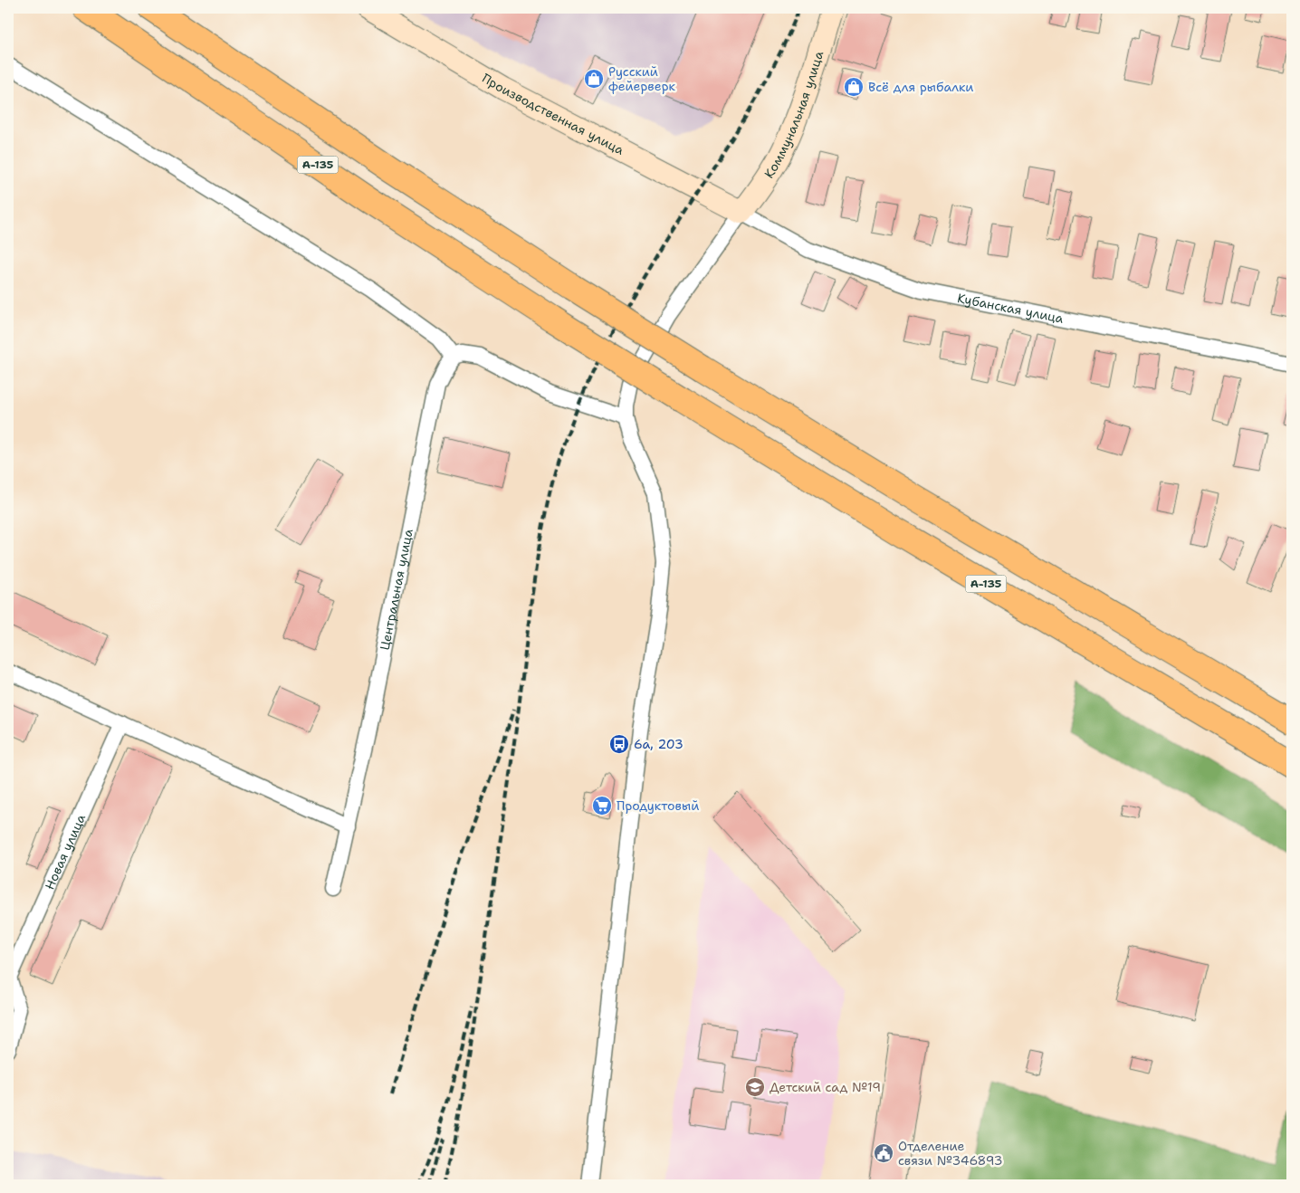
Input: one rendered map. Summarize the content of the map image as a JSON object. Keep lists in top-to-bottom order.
{
  "streets": {
    "highway": ["А-135"],
    "street": [
      "Коммунальная улица",
      "Производственная улица",
      "Кубанская улица",
      "Центральная улица",
      "Новая улица"
    ]
  },
  "crossings": [
    ["Коммунальная улица", "Производственная улица"],
    ["Коммунальная улица", "Кубанская улица"],
    ["Производственная улица", "Кубанская улица"]
  ],
  "places": {
    "shop": ["Русский фейерверк", "Всё для рыбалки"],
    "bus stop": ["6a, 203"],
    "supermarket": ["Продуктовый"],
    "school or university": ["Детский сад №19"],
    "public building": ["Отделение связи №346893"]
  }
}
